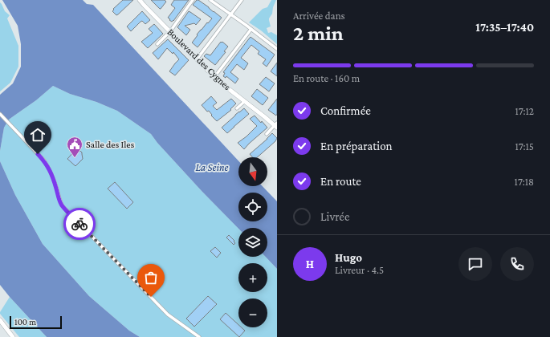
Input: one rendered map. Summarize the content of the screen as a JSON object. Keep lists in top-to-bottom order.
{
  "streets": {
    "main road": ["Boulevard des Cygnes"]
  },
  "water": ["La Seine"],
  "places": {
    "public building": ["Salle des Iles"]
  },
  "scale_bar": "100 m",
  "north": "bottom",
  "page": {
    "heading": ["2 min", "Arrivée dans", "17:35–17:40"],
    "panel": ["Hugo", "Livreur · 4.5"],
    "bar": "En route · 160 m",
    "list": [
      ["Confirmée", "17:12"],
      ["En préparation", "17:15"],
      ["En route", "17:18"],
      "Livrée"
    ],
    "map_buttons": ["+", "−"],
    "round": "H",
    "scale": "100 m"
  }
}
